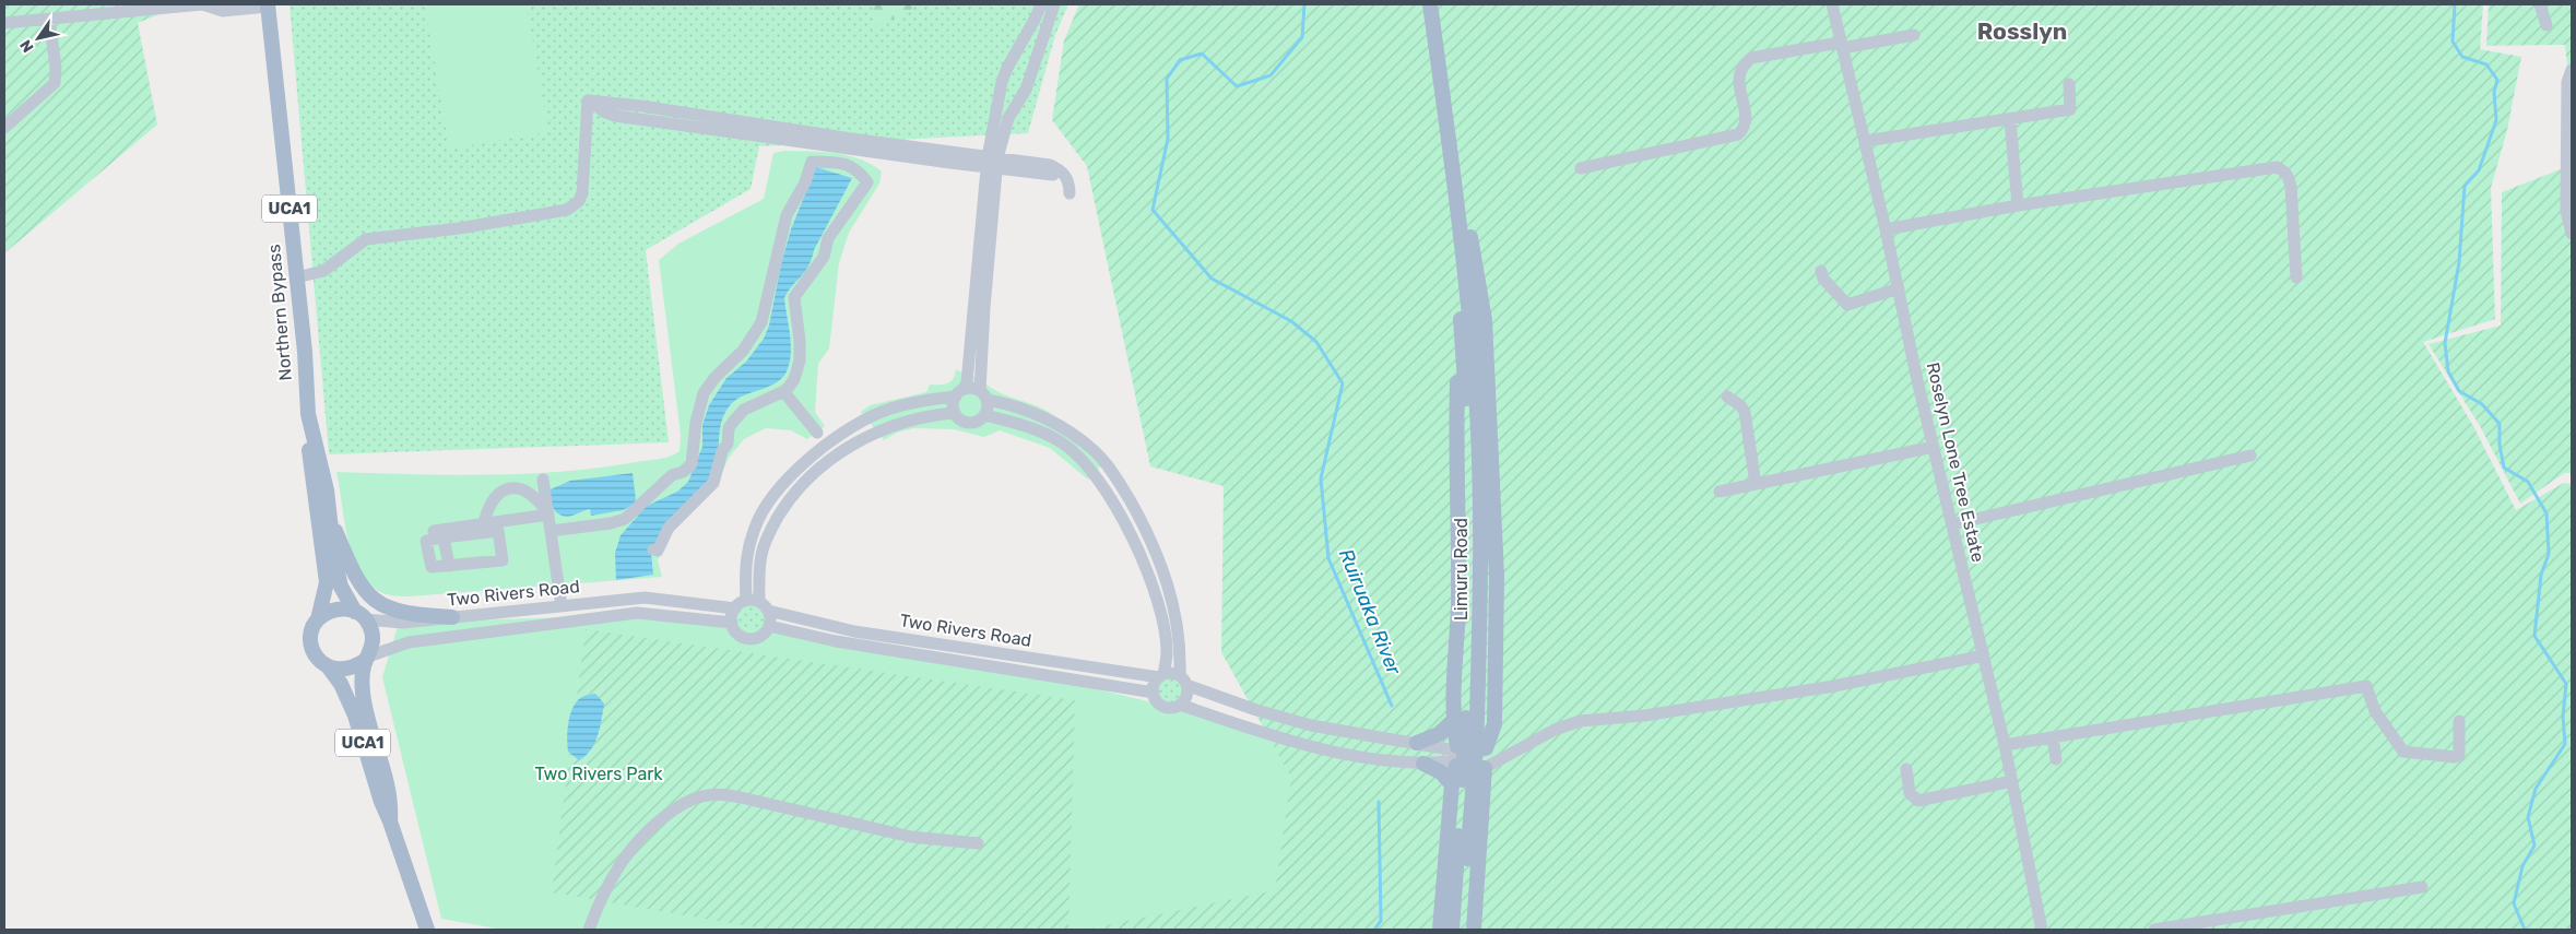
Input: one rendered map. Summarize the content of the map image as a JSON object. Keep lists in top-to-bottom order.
{
  "streets": {
    "main road": ["UCA1", "Northern Bypass", "Limuru Road"],
    "street": ["Roselyn Lone Tree Estate", "Two Rivers Road"]
  },
  "crossings": [
    ["UCA1", "Northern Bypass"],
    ["UCA1", "Two Rivers Road"],
    ["Northern Bypass", "Two Rivers Road"]
  ],
  "districts": ["Rosslyn"],
  "water": ["Ruiruaka River"],
  "parks": ["Two Rivers Park"],
  "north": "bottom left"
}
